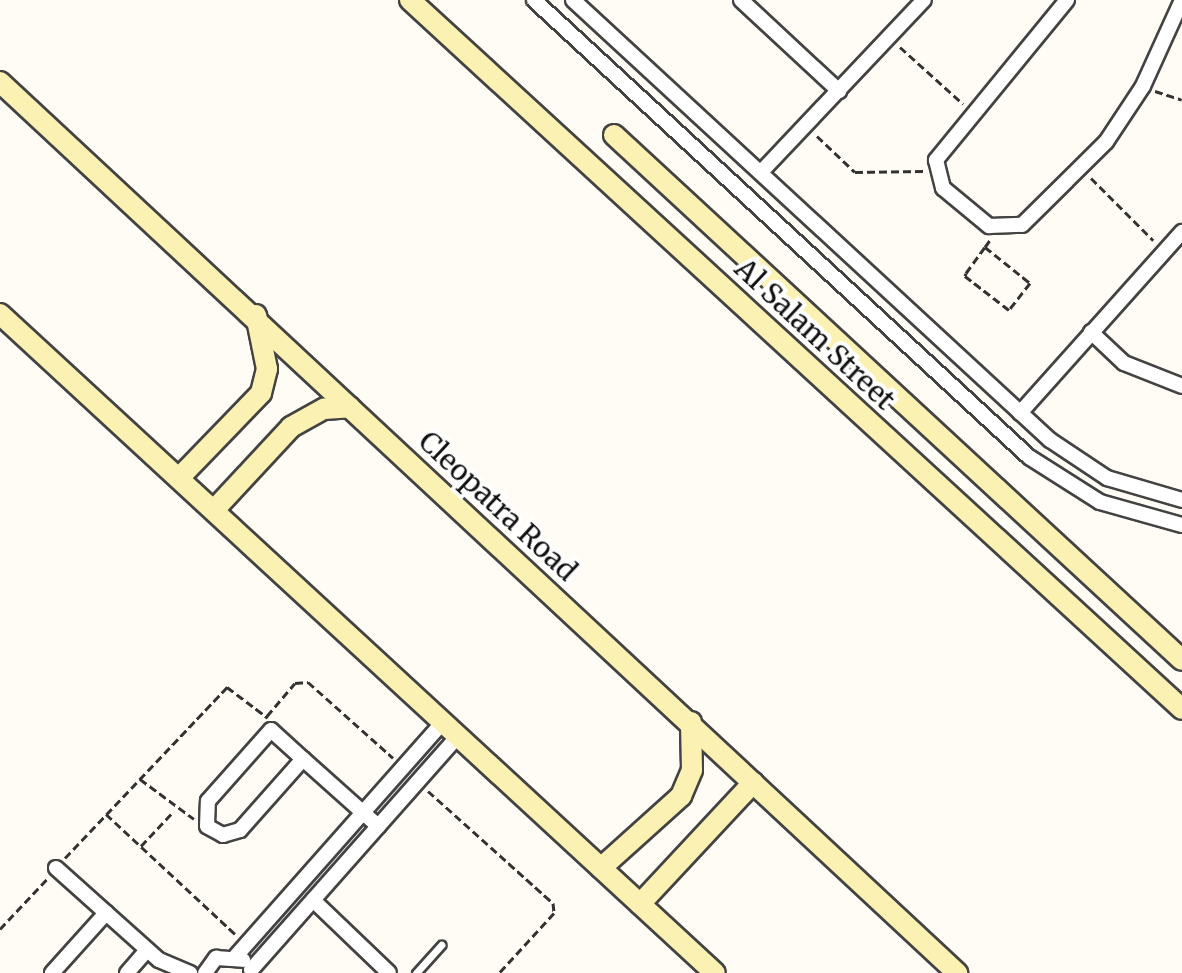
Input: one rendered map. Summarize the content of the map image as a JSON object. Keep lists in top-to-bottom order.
{
  "streets": {
    "main road": ["Al Salam Street", "Cleopatra Road"]
  }
}
